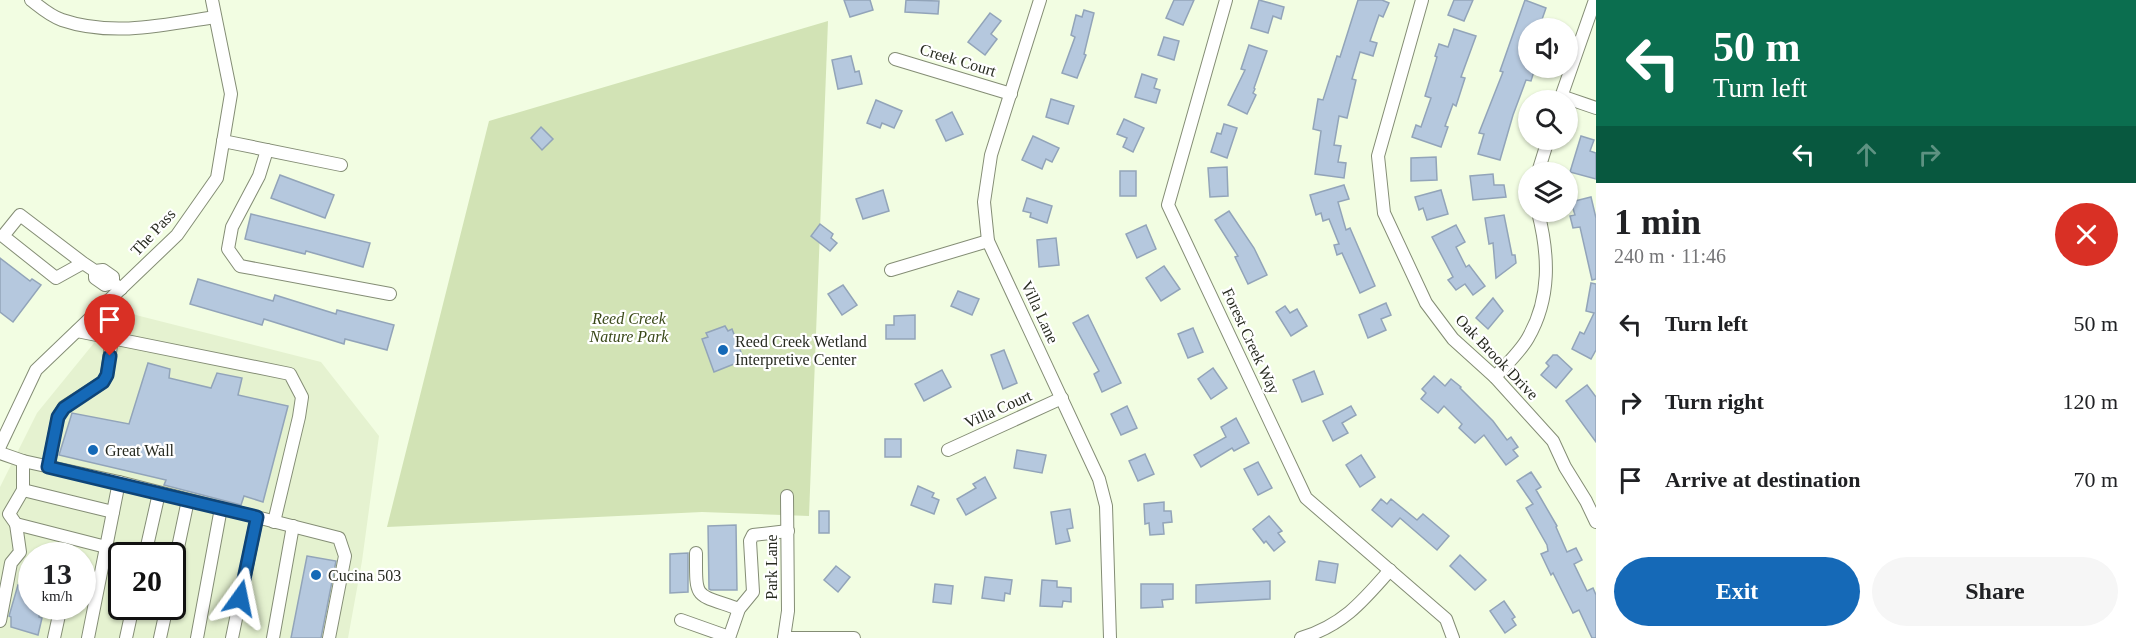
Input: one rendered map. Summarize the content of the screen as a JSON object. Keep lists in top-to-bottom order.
{
  "streets": {
    "street": [
      "Creek Court",
      "The Pass",
      "Villa Lane",
      "Forest Creek Way",
      "Oak Brook Drive",
      "Villa Court",
      "Park Lane"
    ]
  },
  "crossings": [
    ["Creek Court", "Villa Lane"],
    ["Villa Lane", "Villa Court"]
  ],
  "parks": ["Reed Creek Nature Park"],
  "places": ["Reed Creek Wetland Interpretive Center", "Great Wall", "Cucina 503"],
  "page": {
    "turn": ["50 m", "Turn left"],
    "heading": ["1 min", "240 m · 11:46"],
    "list": [
      {
        "name": "Turn left",
        "value": "50 m"
      },
      {
        "name": "Turn right",
        "value": "120 m"
      },
      {
        "name": "Arrive at destination",
        "value": "70 m"
      }
    ],
    "speed": "13 km/h",
    "limit": "20",
    "buttons": ["Exit", "Share"]
  }
}
